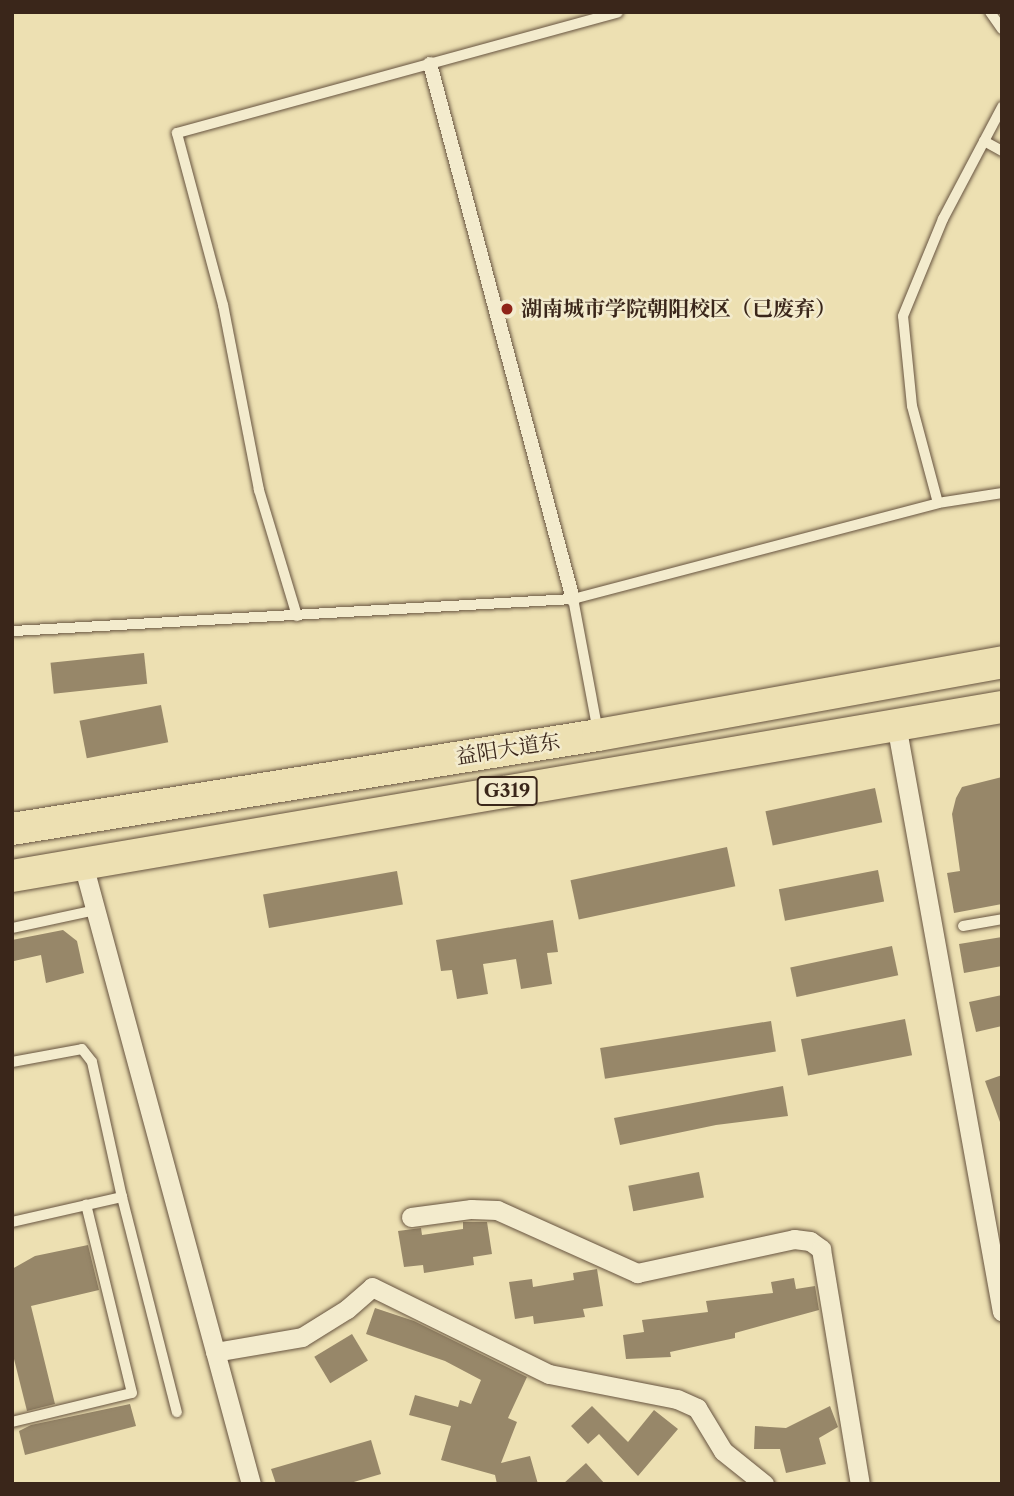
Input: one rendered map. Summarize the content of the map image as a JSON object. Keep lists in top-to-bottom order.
{
  "streets": {
    "main road": ["益阳大道东", "G319"]
  },
  "places": ["湖南城市学院朝阳校区（已废弃）"]
}
